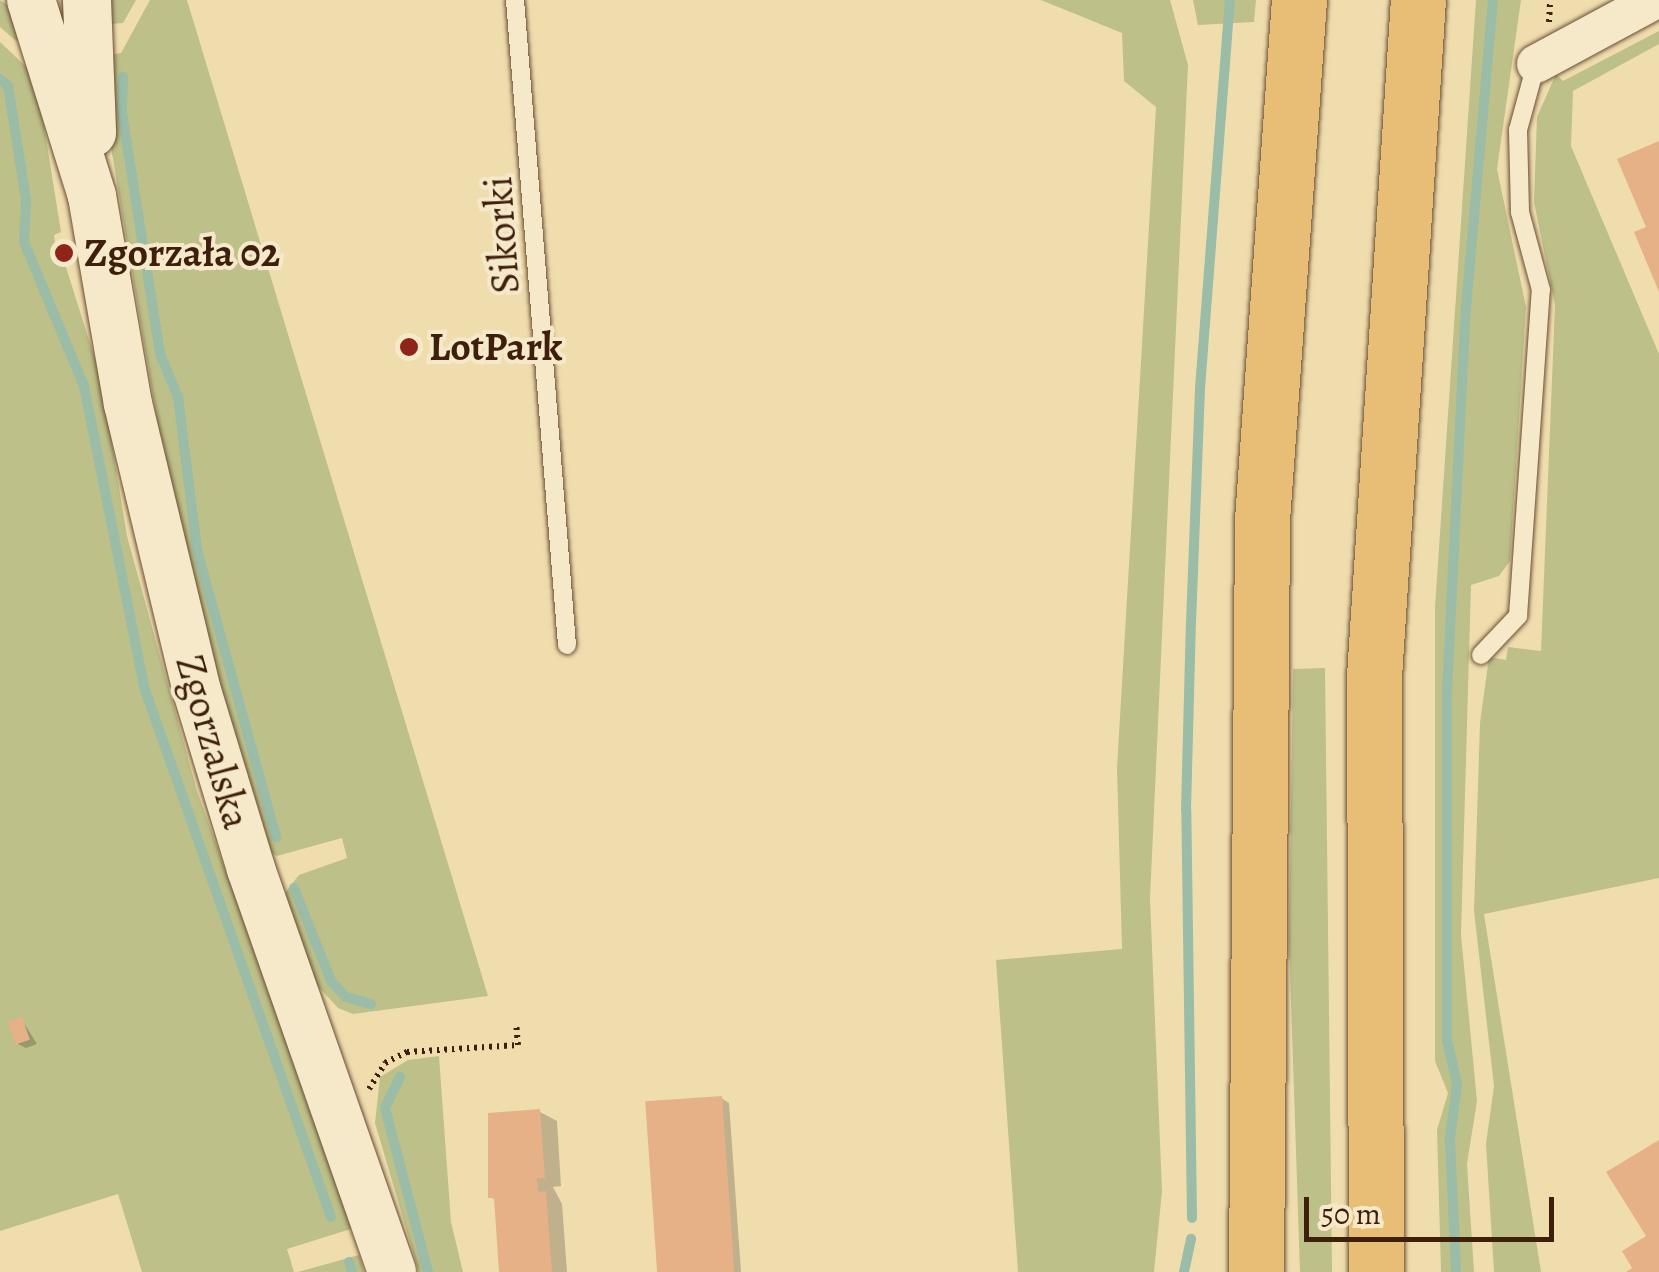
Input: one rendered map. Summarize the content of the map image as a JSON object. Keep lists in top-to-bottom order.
{
  "streets": {
    "street": ["Zgorzalska"],
    "lane": ["Sikorki"]
  },
  "places": ["Zgorzała 02", "LotPark"],
  "scale_bar": "50 m"
}
